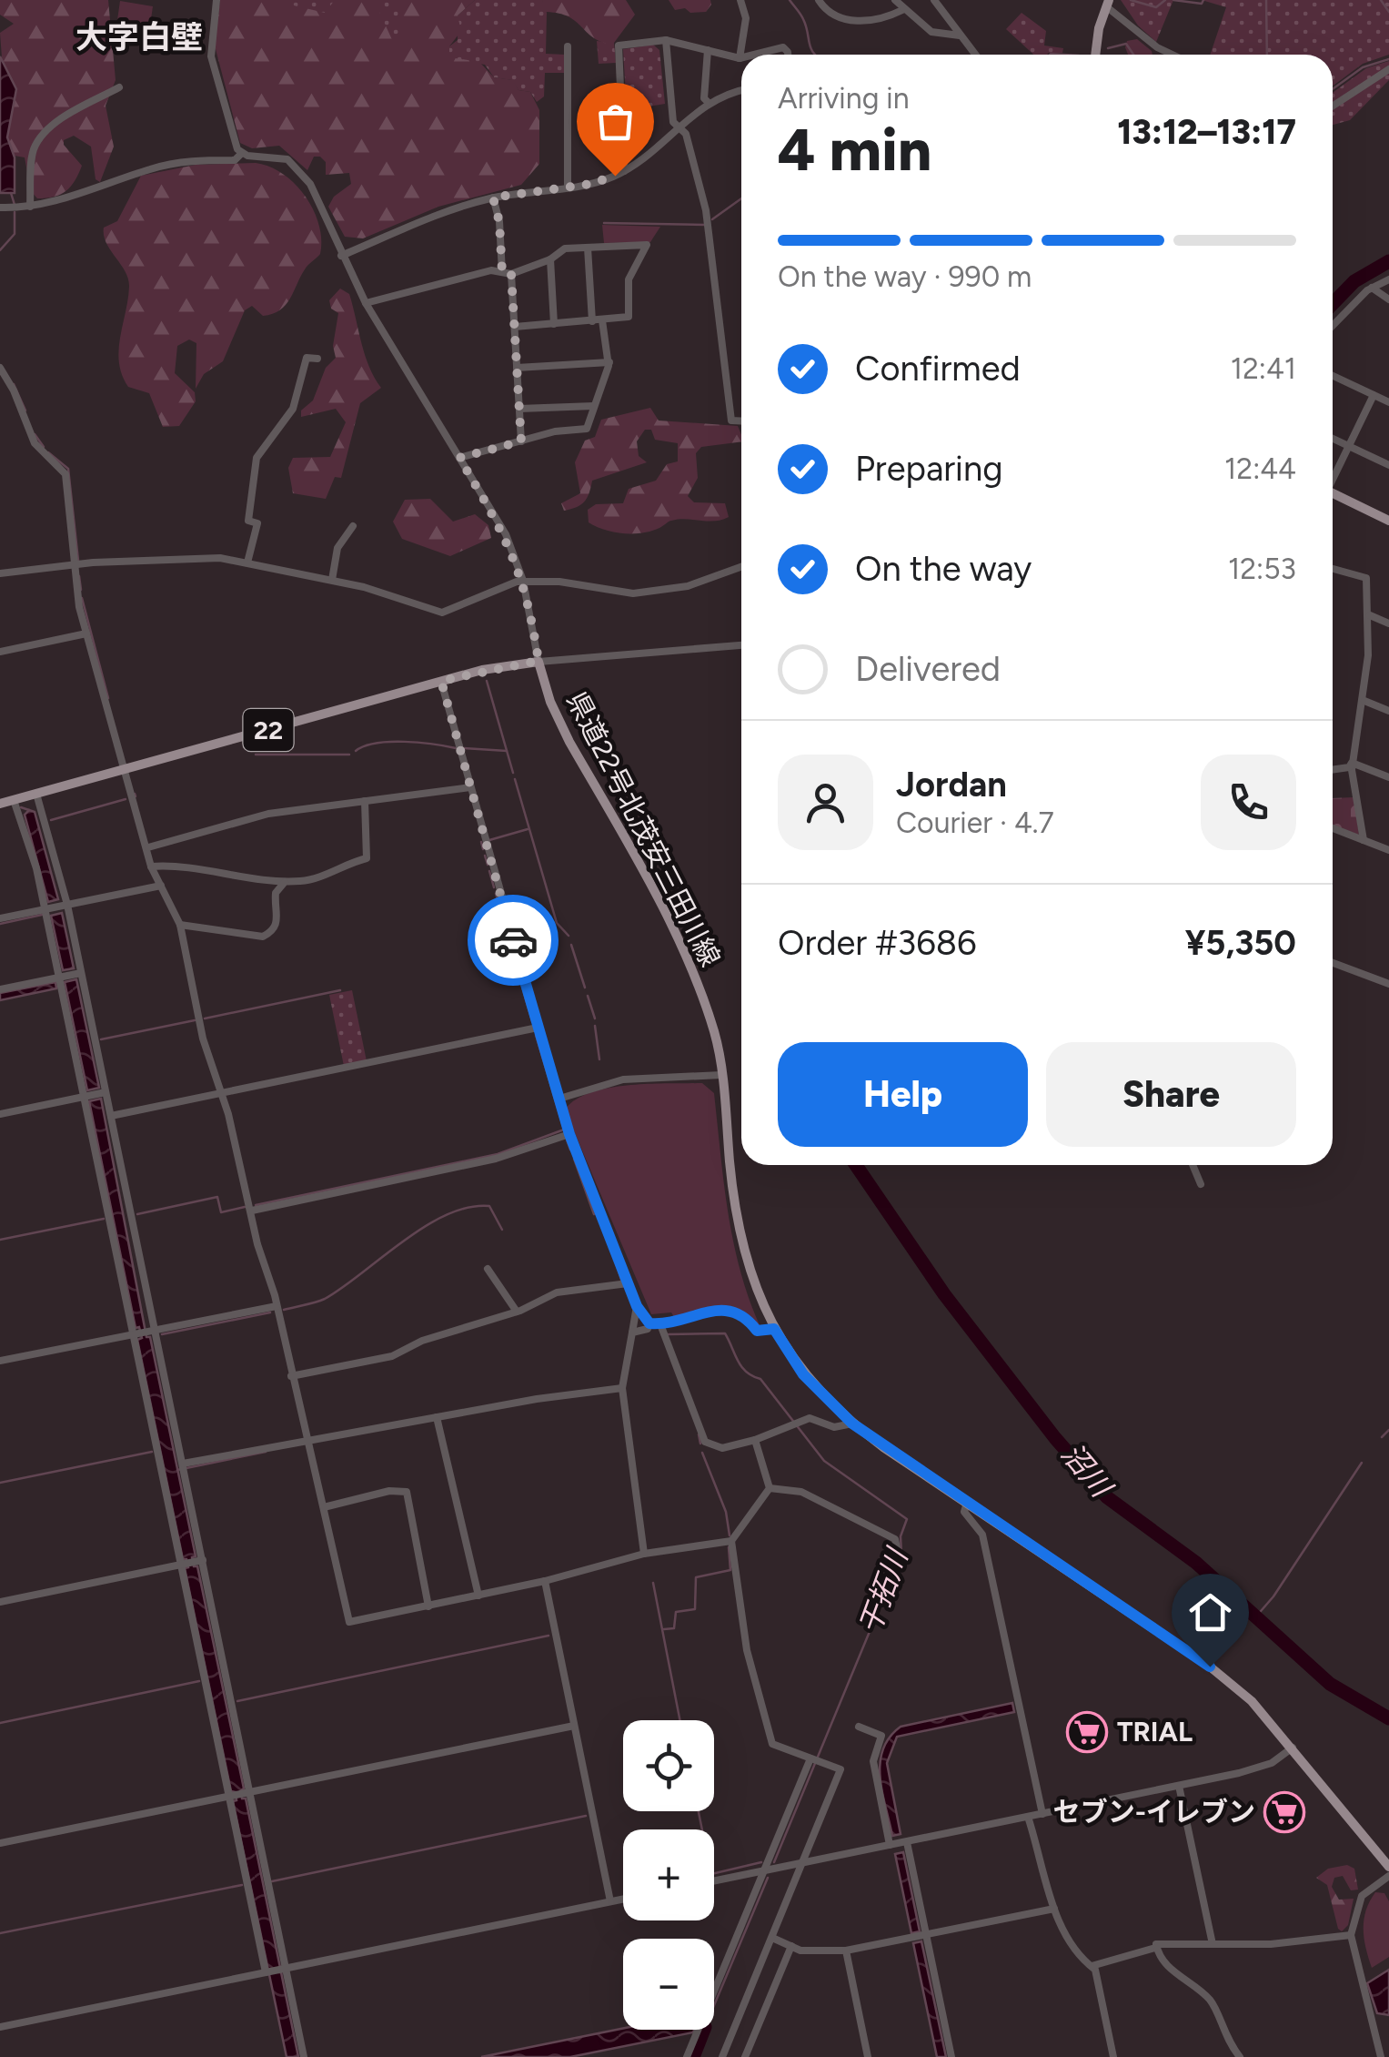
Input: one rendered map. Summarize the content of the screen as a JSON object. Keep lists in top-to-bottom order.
{
  "streets": {
    "main road": ["22", "県道22号北茂安三田川線"]
  },
  "crossings": [
    ["22", "県道22号北茂安三田川線"]
  ],
  "districts": ["大字白壁"],
  "water": ["沼川", "干拓川"],
  "places": {
    "supermarket": ["TRIAL", "セブン-イレブン"]
  },
  "page": {
    "heading": ["4 min", "Arriving in", "13:12–13:17"],
    "panel": [
      "Jordan",
      "Courier · 4.7",
      "Order #3686",
      "¥5,350"
    ],
    "bar": "On the way · 990 m",
    "list": [
      ["Confirmed", "12:41"],
      ["Preparing", "12:44"],
      ["On the way", "12:53"],
      "Delivered"
    ],
    "buttons": ["Help", "Share"],
    "map_buttons": ["+", "−"]
  }
}
